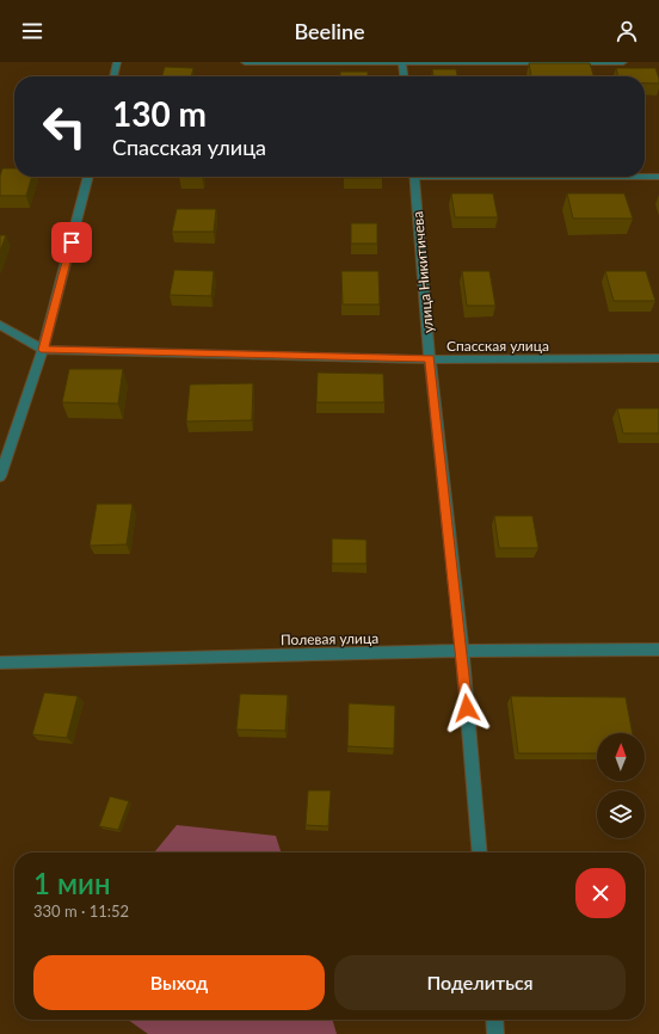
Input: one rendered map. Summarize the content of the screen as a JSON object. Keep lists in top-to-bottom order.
{
  "streets": {
    "street": ["улица Никитичева", "Спасская улица", "Полевая улица"]
  },
  "crossings": [
    ["улица Никитичева", "Спасская улица"],
    ["улица Никитичева", "Полевая улица"]
  ],
  "north": "top",
  "page": {
    "header": "Beeline",
    "turn": ["130 m", "Спасская улица"],
    "heading": ["1 мин", "330 m · 11:52"],
    "buttons": ["Выход", "Поделиться"]
  }
}
